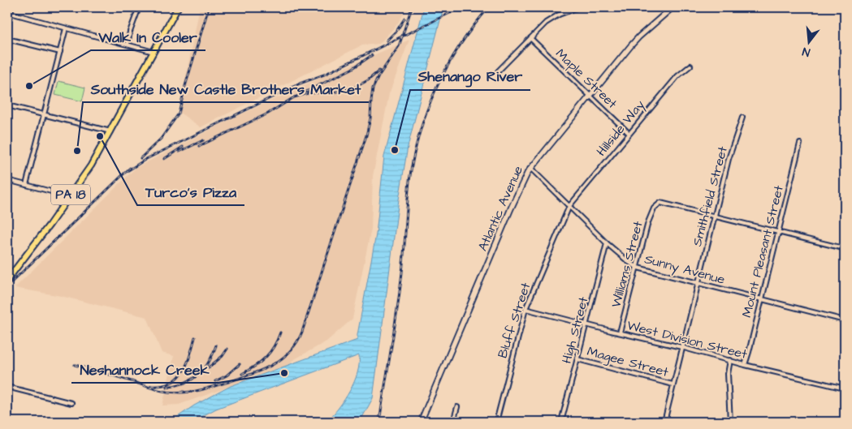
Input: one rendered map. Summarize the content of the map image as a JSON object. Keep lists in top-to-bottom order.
{
  "streets": {
    "main road": ["PA 18"],
    "street": [
      "Maple Street",
      "Hillside Way",
      "Smithfield Street",
      "Atlantic Avenue",
      "Mount Pleasant Street",
      "Williams Street",
      "Sunny Avenue",
      "Bluff Street",
      "High Street",
      "West Division Street",
      "Magee Street"
    ]
  },
  "crossings": [
    ["Maple Street", "Hillside Way"],
    ["Maple Street", "Atlantic Avenue"],
    ["Hillside Way", "Sunny Avenue"],
    ["Hillside Way", "Bluff Street"],
    ["Smithfield Street", "Williams Street"],
    ["Smithfield Street", "Sunny Avenue"],
    ["Smithfield Street", "West Division Street"],
    ["Smithfield Street", "Magee Street"],
    ["Atlantic Avenue", "Sunny Avenue"],
    ["Mount Pleasant Street", "Sunny Avenue"],
    ["Mount Pleasant Street", "West Division Street"],
    ["Williams Street", "Sunny Avenue"],
    ["Williams Street", "West Division Street"],
    ["Sunny Avenue", "Bluff Street"],
    ["Sunny Avenue", "High Street"],
    ["Bluff Street", "West Division Street"],
    ["High Street", "West Division Street"],
    ["High Street", "Magee Street"]
  ],
  "places": [
    "Walk In Cooler",
    "Turco's Pizza",
    "Shenango River",
    "Southside New Castle Brothers Market",
    "Neshannock Creek"
  ],
  "north": "bottom"
}
